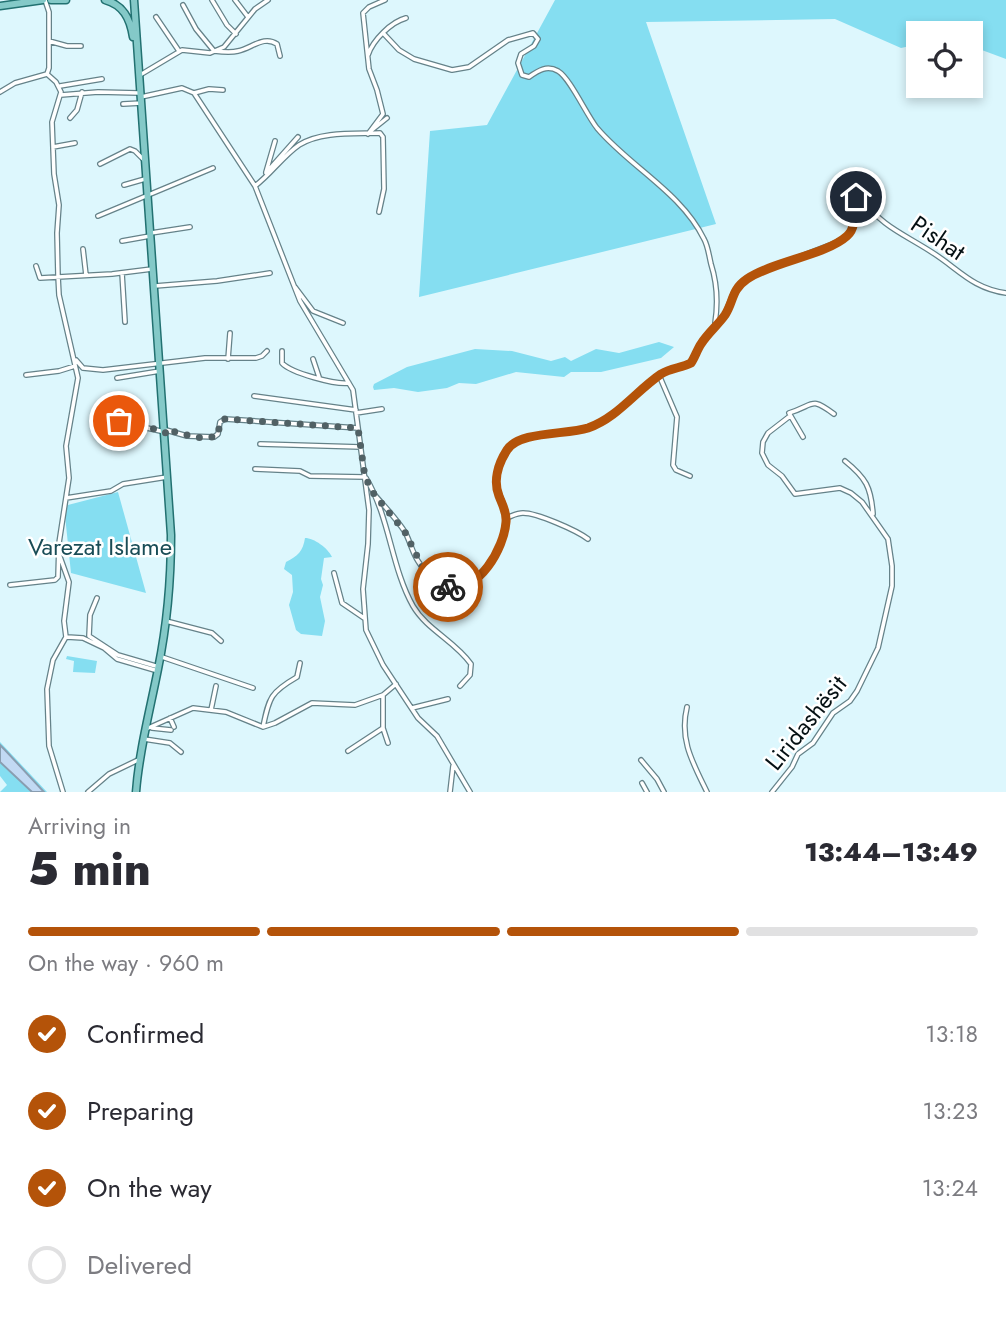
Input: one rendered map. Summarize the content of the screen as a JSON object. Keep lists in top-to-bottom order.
{
  "streets": {
    "street": ["Pishat", "Liridashësit"]
  },
  "parks": ["Varezat Islame"],
  "page": {
    "heading": ["5 min", "Arriving in", "13:44–13:49"],
    "bar": "On the way · 960 m",
    "list": [
      ["Confirmed", "13:18"],
      ["Preparing", "13:23"],
      ["On the way", "13:24"],
      "Delivered"
    ]
  }
}
